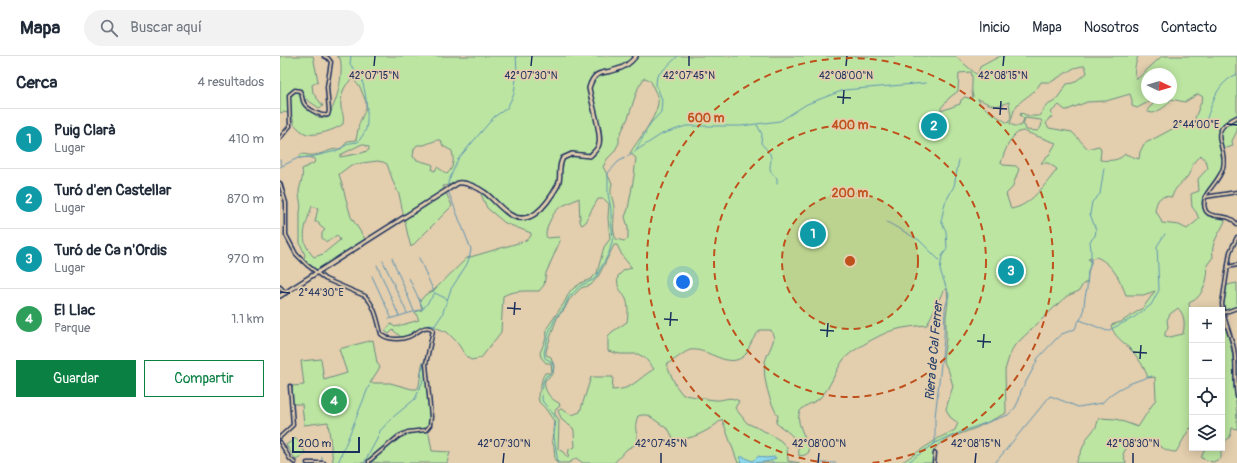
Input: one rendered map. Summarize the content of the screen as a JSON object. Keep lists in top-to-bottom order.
{
  "water": ["Riera de Cal Ferrer"],
  "scale_bar": "200 m",
  "north": "right",
  "page": {
    "header": "Mapa",
    "search": "Buscar aquí",
    "nav": [
      "Inicio",
      "Mapa",
      "Nosotros",
      "Contacto"
    ],
    "heading": ["Cerca", "4 resultados"],
    "list": [
      {
        "mark": "1",
        "name": "Puig Clarà",
        "note": "Lugar",
        "value": "410 m"
      },
      {
        "mark": "2",
        "name": "Turó d'en Castellar",
        "note": "Lugar",
        "value": "870 m"
      },
      {
        "mark": "3",
        "name": "Turó de Ca n'Ordis",
        "note": "Lugar",
        "value": "970 m"
      },
      {
        "mark": "4",
        "name": "El Llac",
        "note": "Parque",
        "value": "1.1 km"
      }
    ],
    "pins": [
      "2",
      "1",
      "3",
      "4"
    ],
    "map_buttons": ["+", "−"],
    "buttons": ["Guardar", "Compartir"],
    "scale": "200 m"
  },
  "coordinates": [
    "42°07'15\"N",
    "42°07'30\"N",
    "42°07'45\"N",
    "42°08'00\"N",
    "42°08'15\"N",
    "2°44'00\"E",
    "2°44'30\"E",
    "42°08'30\"N"
  ],
  "rings": ["600 m", "400 m", "200 m"]
}
